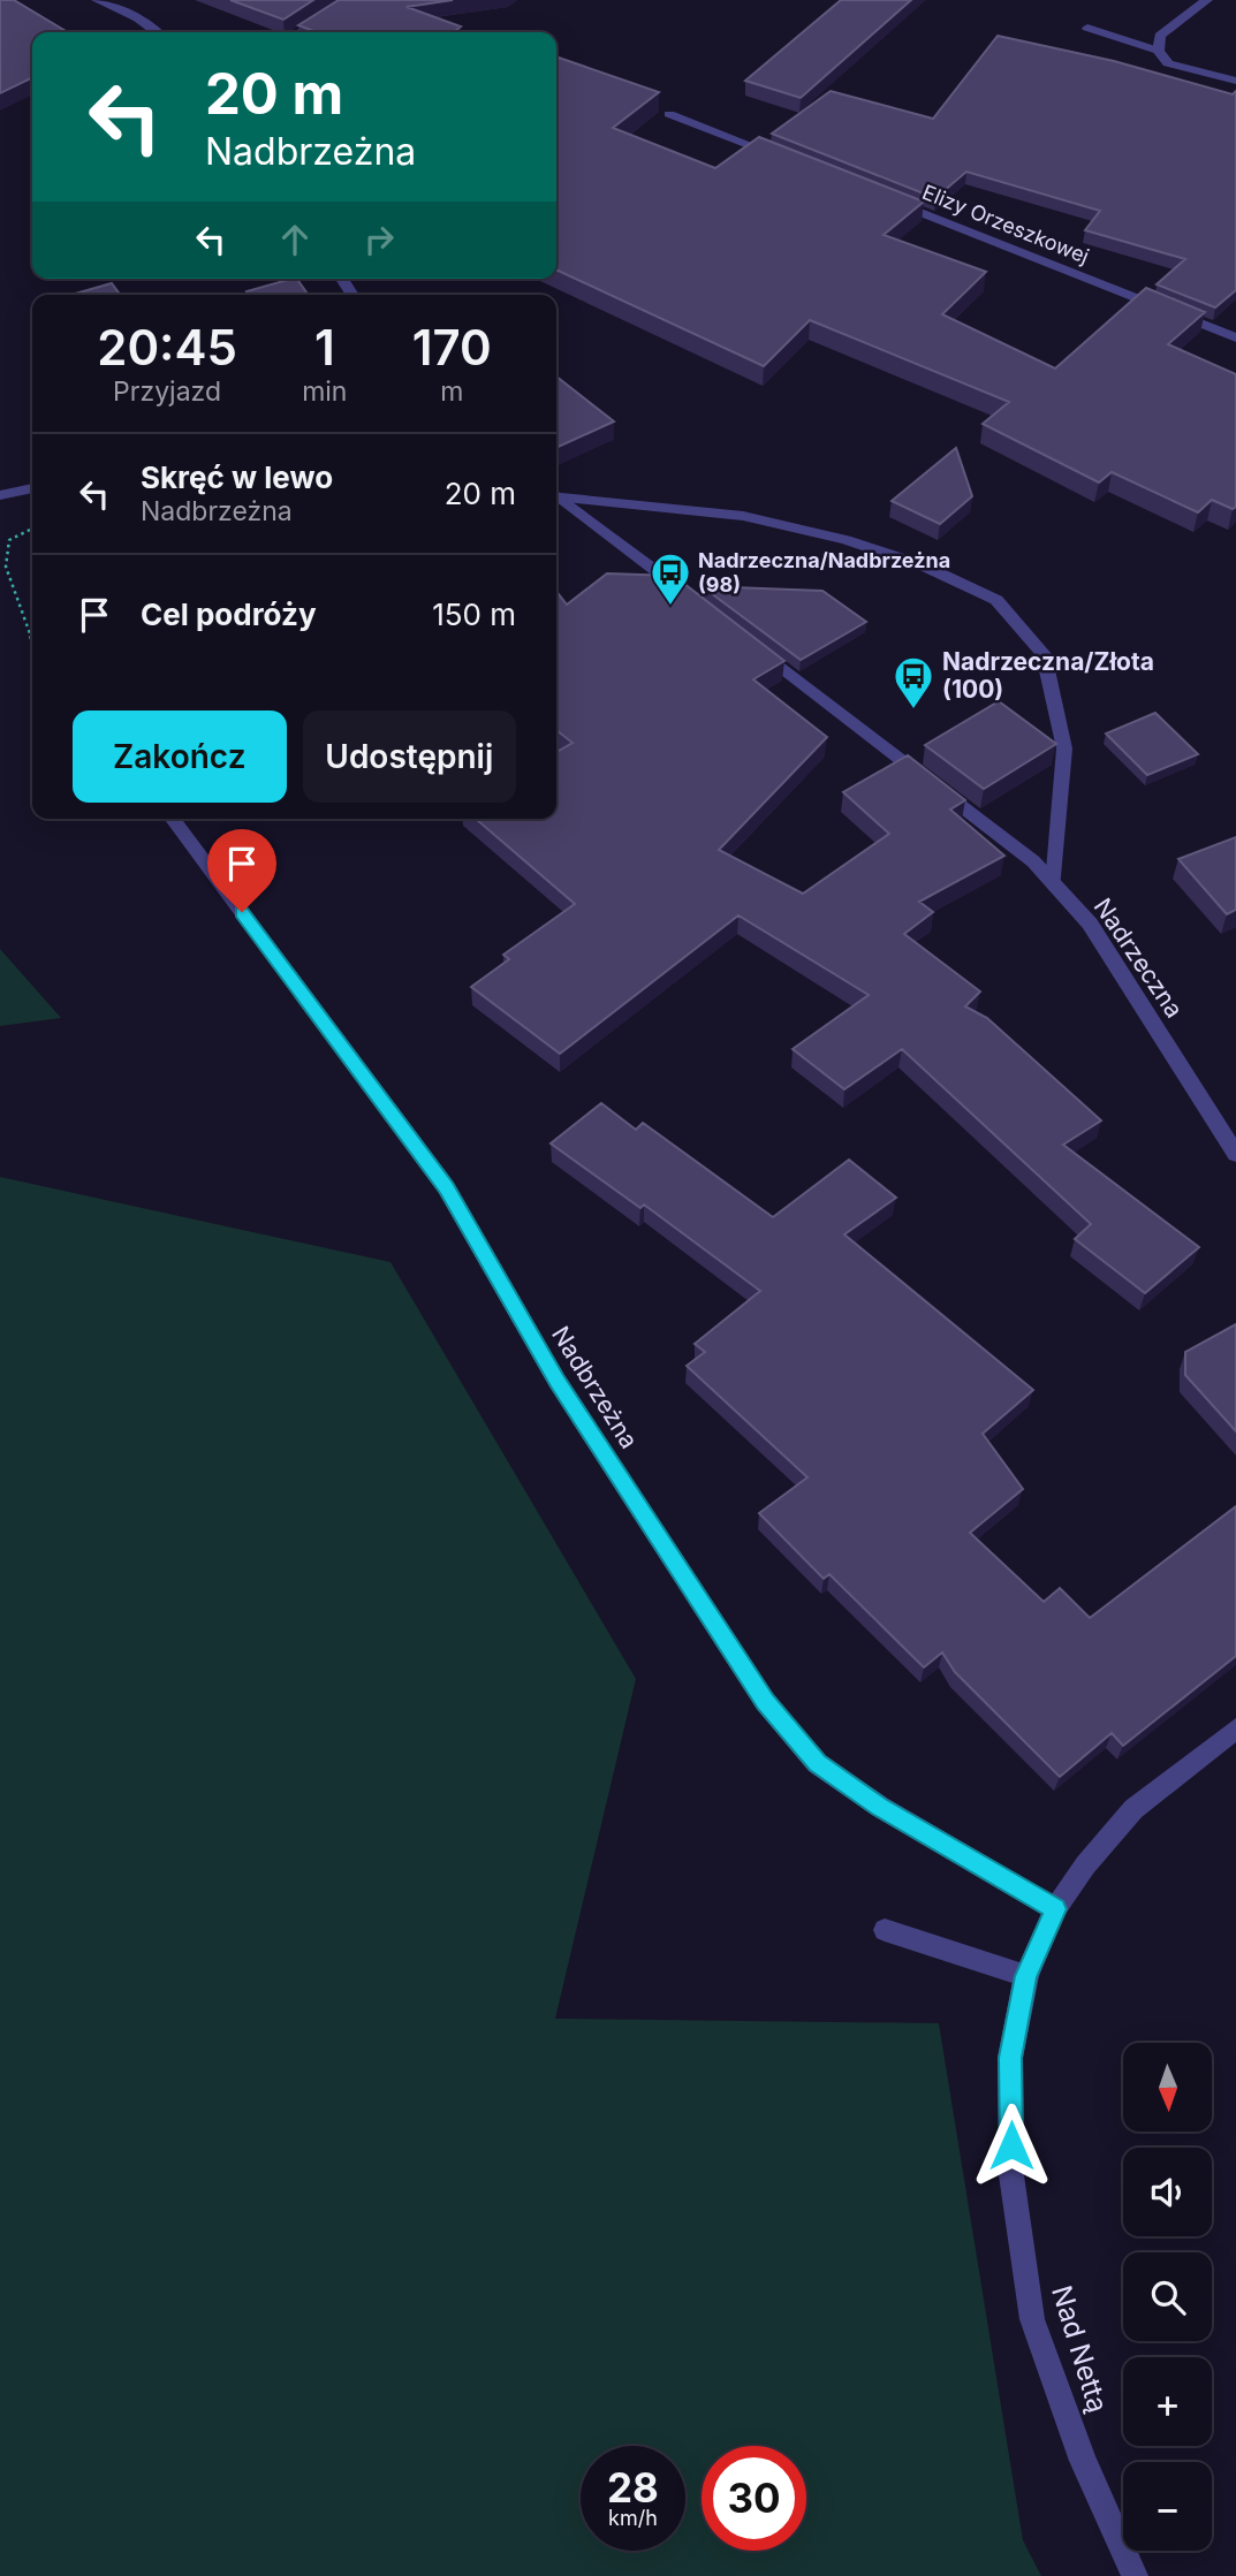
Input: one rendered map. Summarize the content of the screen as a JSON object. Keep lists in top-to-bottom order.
{
  "streets": {
    "street": [
      "Elizy Orzeszkowej",
      "Nadrzeczna",
      "Nadbrzeżna",
      "Nad Nettą"
    ]
  },
  "crossings": [
    ["Nadbrzeżna", "Nad Nettą"]
  ],
  "places": {
    "bus stop": ["Nadrzeczna/Nadbrzeżna (98)", "Nadrzeczna/Złota (100)"]
  },
  "north": "bottom",
  "page": {
    "turn": ["20 m", "Nadbrzeżna"],
    "eta": [
      "20:45",
      "Przyjazd",
      "1",
      "min",
      "170",
      "m"
    ],
    "list": [
      {
        "name": "Skręć w lewo",
        "note": "Nadbrzeżna",
        "value": "20 m"
      },
      {
        "name": "Cel podróży",
        "value": "150 m"
      }
    ],
    "buttons": ["Zakończ", "Udostępnij"],
    "map_buttons": ["+", "−"],
    "speed": "28 km/h",
    "limit": "30"
  }
}
